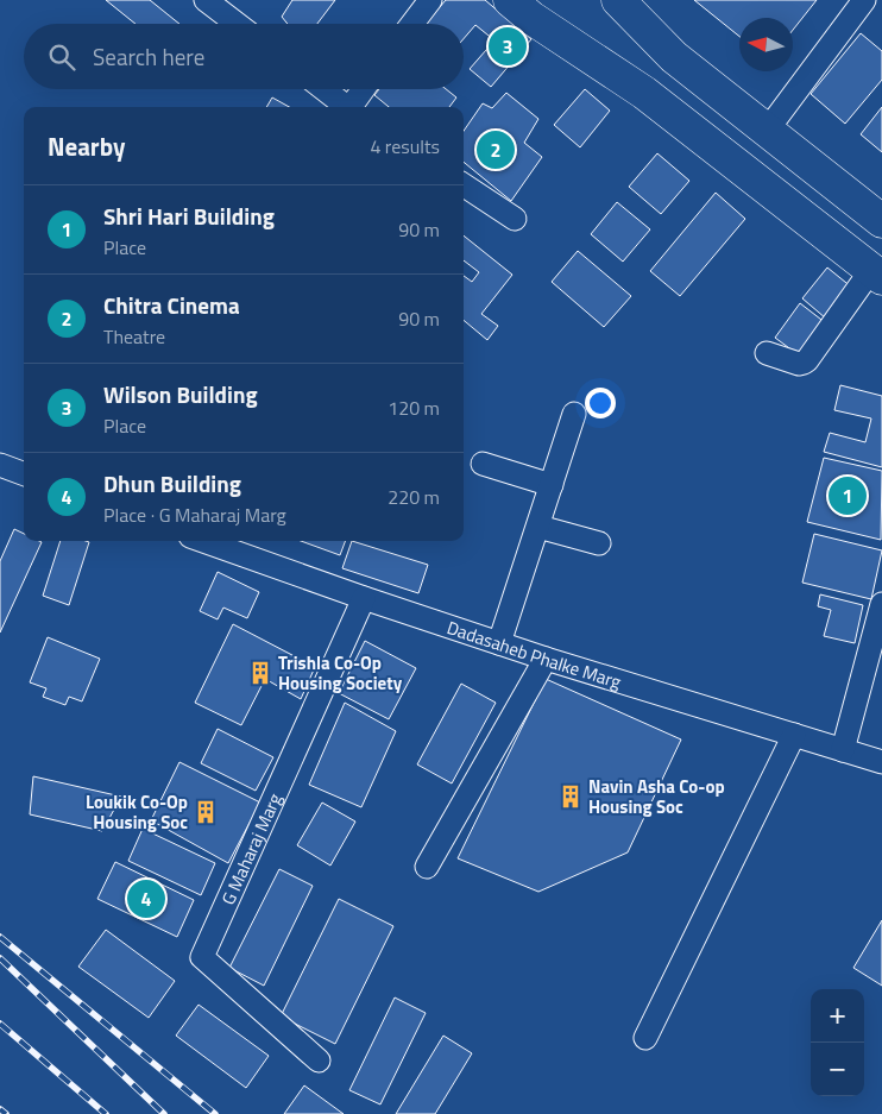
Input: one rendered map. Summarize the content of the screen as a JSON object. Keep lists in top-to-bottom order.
{
  "streets": {
    "street": ["Dadasaheb Phalke Marg", "G Maharaj Marg"]
  },
  "crossings": [
    ["Dadasaheb Phalke Marg", "G Maharaj Marg"]
  ],
  "places": {
    "building": ["Trishla Co-Op Housing Society", "Navin Asha Co-op Housing Soc", "Loukik Co-Op Housing Soc"]
  },
  "north": "left",
  "page": {
    "search": "Search here",
    "pins": [
      "3",
      "2",
      "1",
      "4"
    ],
    "heading": ["Nearby", "4 results"],
    "list": [
      {
        "mark": "1",
        "name": "Shri Hari Building",
        "note": "Place",
        "value": "90 m"
      },
      {
        "mark": "2",
        "name": "Chitra Cinema",
        "note": "Theatre",
        "value": "90 m"
      },
      {
        "mark": "3",
        "name": "Wilson Building",
        "note": "Place",
        "value": "120 m"
      },
      {
        "mark": "4",
        "name": "Dhun Building",
        "note": "Place · G Maharaj Marg",
        "value": "220 m"
      }
    ],
    "map_buttons": ["+", "−"]
  }
}
